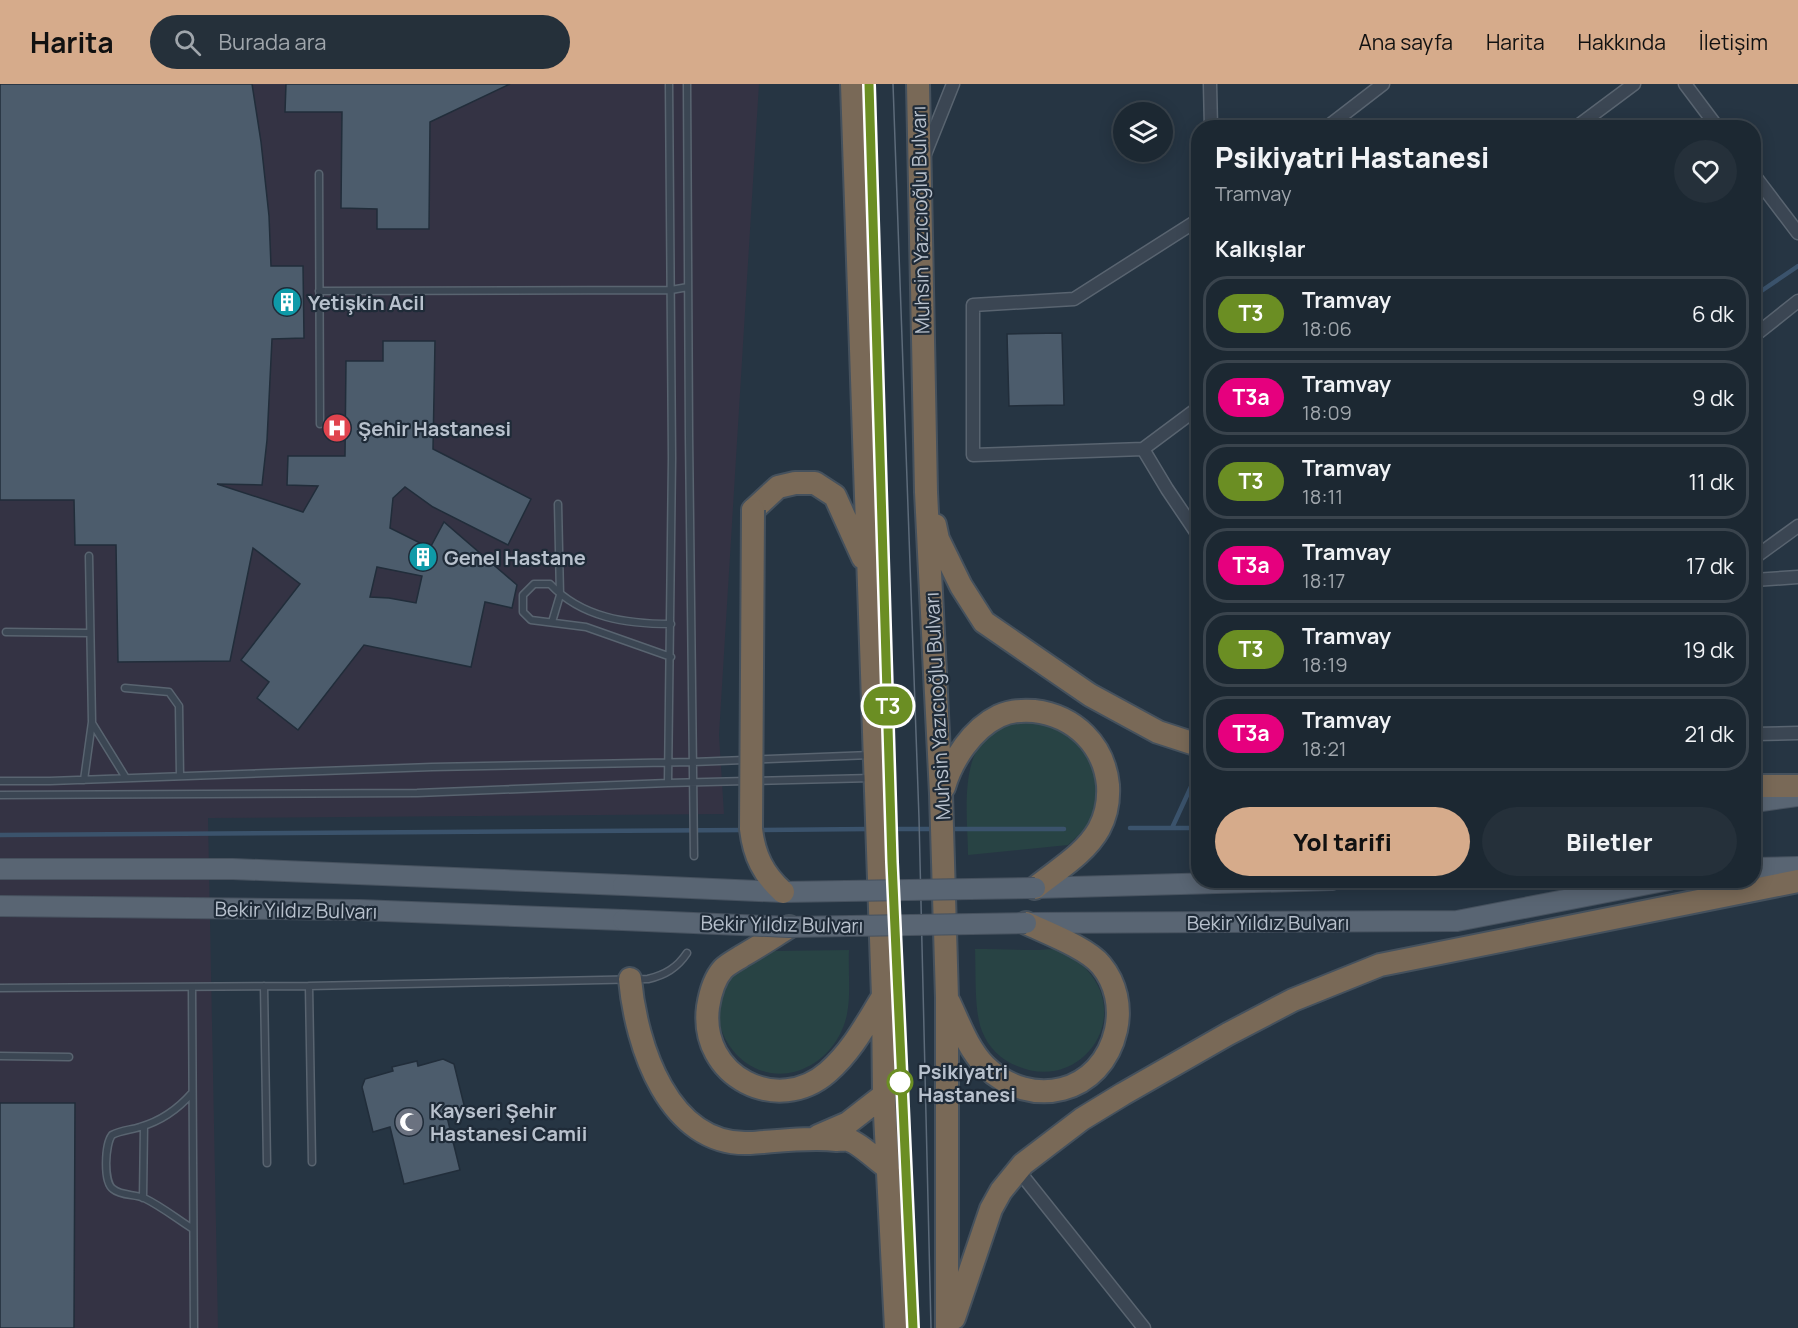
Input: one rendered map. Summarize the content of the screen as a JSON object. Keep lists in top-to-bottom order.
{
  "streets": {
    "highway": ["Muhsin Yazıcıoğlu Bulvarı"],
    "main road": ["Bekir Yıldız Bulvarı"]
  },
  "places": {
    "building": ["Yetişkin Acil", "Genel Hastane"],
    "hospital": ["Şehir Hastanesi"],
    "other": ["Psikiyatri Hastanesi"],
    "mosque": ["Kayseri Şehir Hastanesi Camii"]
  },
  "lines": ["tram line T3"],
  "page": {
    "header": "Harita",
    "search": "Burada ara",
    "nav": [
      "Ana sayfa",
      "Harita",
      "Hakkında",
      "İletişim"
    ],
    "on_map": "T3",
    "heading": [
      ["Psikiyatri Hastanesi", "Tramvay"],
      "Kalkışlar"
    ],
    "list": [
      {
        "mark": "T3",
        "name": "Tramvay",
        "note": "18:06",
        "value": "6 dk"
      },
      {
        "mark": "T3a",
        "name": "Tramvay",
        "note": "18:09",
        "value": "9 dk"
      },
      {
        "mark": "T3",
        "name": "Tramvay",
        "note": "18:11",
        "value": "11 dk"
      },
      {
        "mark": "T3a",
        "name": "Tramvay",
        "note": "18:17",
        "value": "17 dk"
      },
      {
        "mark": "T3",
        "name": "Tramvay",
        "note": "18:19",
        "value": "19 dk"
      },
      {
        "mark": "T3a",
        "name": "Tramvay",
        "note": "18:21",
        "value": "21 dk"
      }
    ],
    "buttons": ["Yol tarifi", "Biletler"]
  }
}
